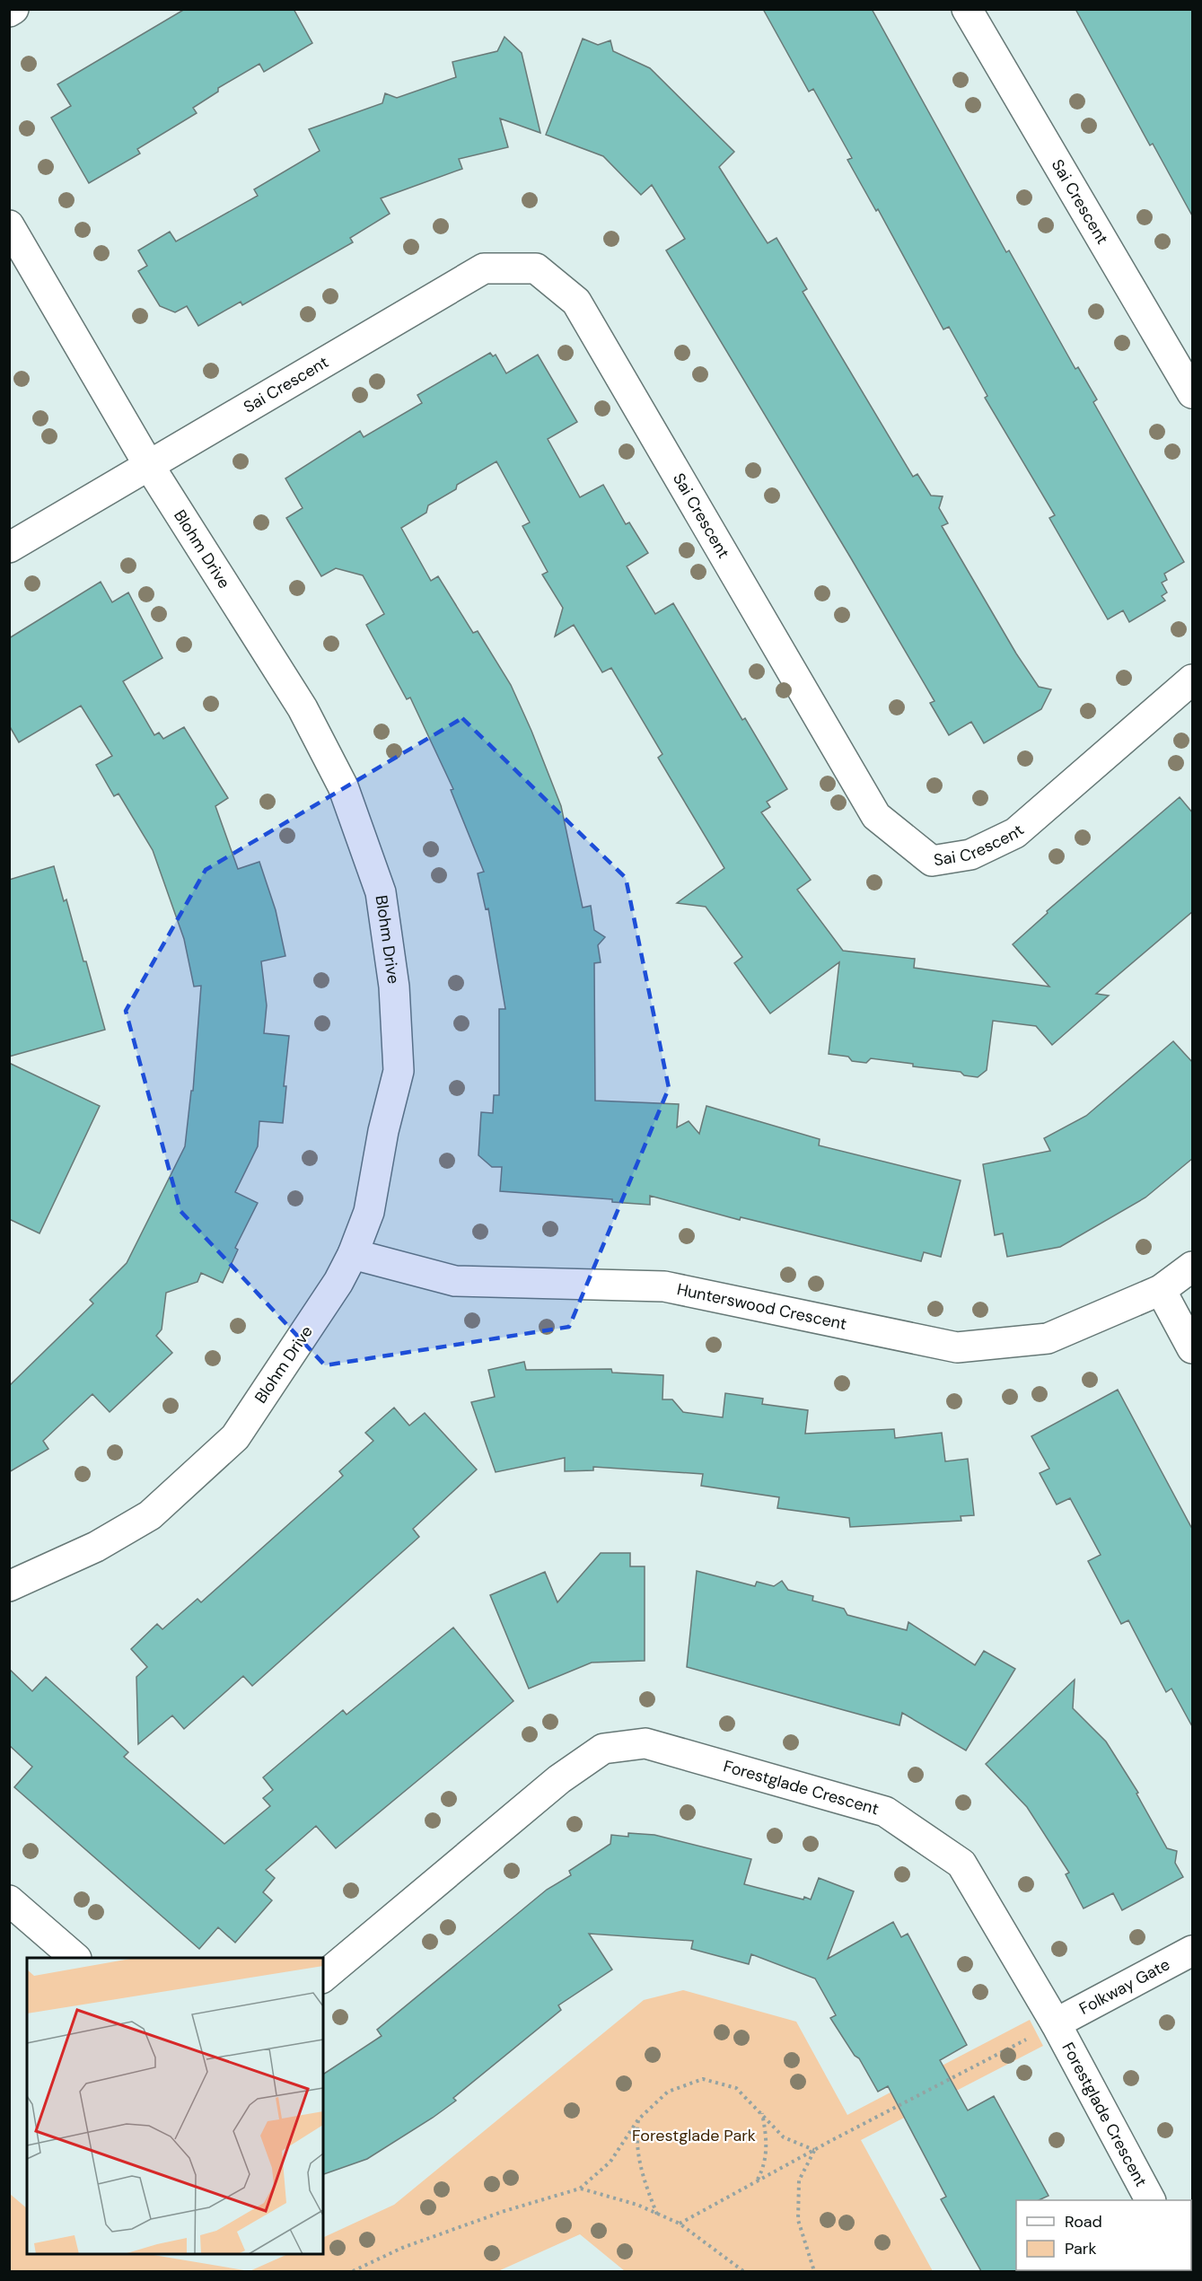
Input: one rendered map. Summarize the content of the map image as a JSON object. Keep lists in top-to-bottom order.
{
  "streets": {
    "street": [
      "Sai Crescent",
      "Blohm Drive",
      "Hunterswood Crescent",
      "Forestglade Crescent",
      "Folkway Gate"
    ]
  },
  "crossings": [
    ["Sai Crescent", "Blohm Drive"],
    ["Blohm Drive", "Hunterswood Crescent"],
    ["Forestglade Crescent", "Folkway Gate"]
  ],
  "parks": ["Forestglade Park"],
  "legend": ["Road", "Park"]
}
